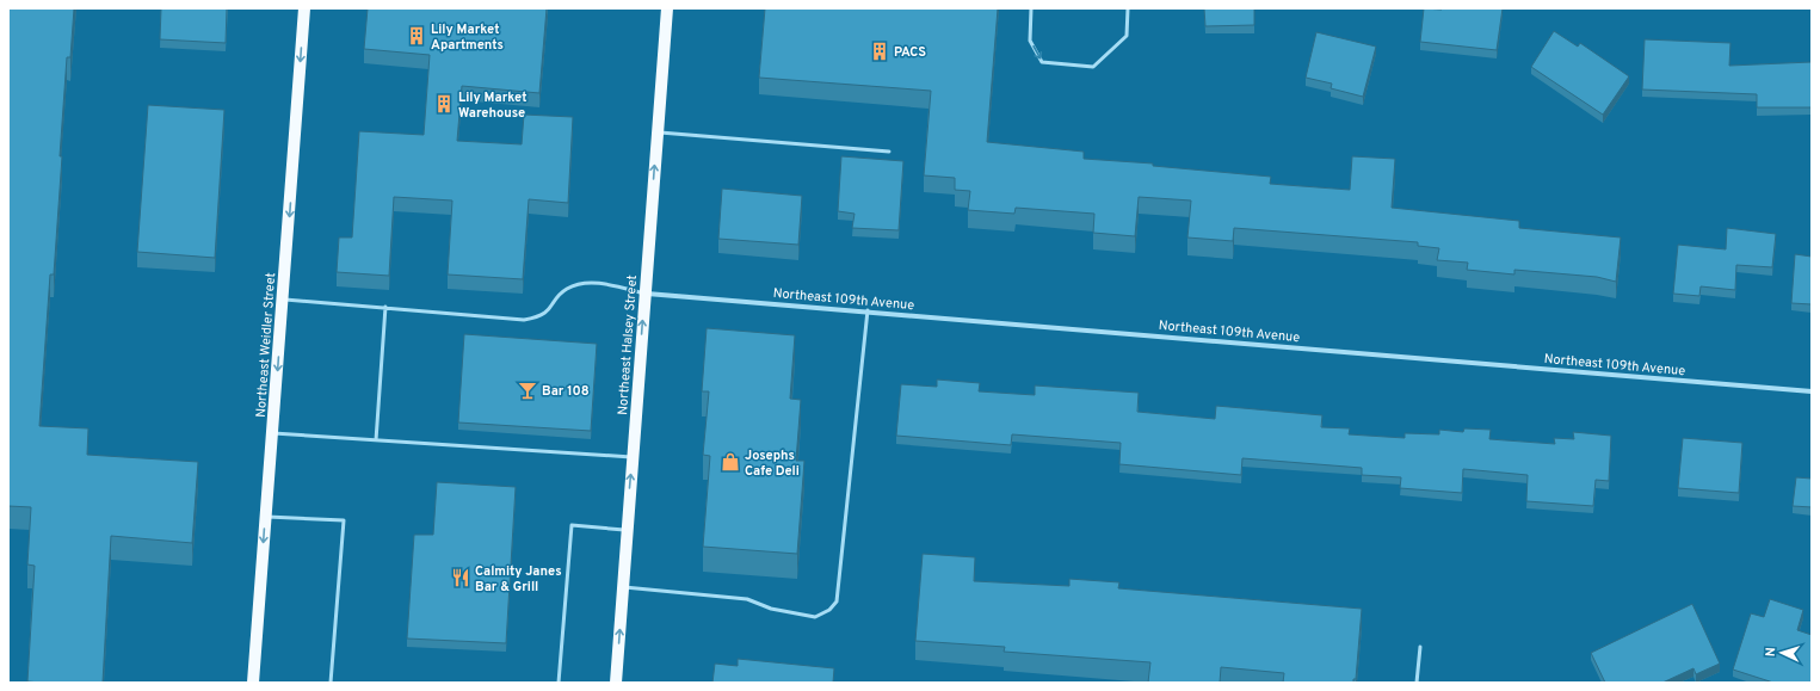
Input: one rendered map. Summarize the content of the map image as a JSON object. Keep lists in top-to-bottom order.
{
  "streets": {
    "main road": ["Northeast Weidler Street", "Northeast Halsey Street"],
    "street": ["Northeast 109th Avenue"]
  },
  "crossings": [
    ["Northeast 109th Avenue", "Northeast Halsey Street"]
  ],
  "one_way": ["Northeast Weidler Street", "Northeast Halsey Street"],
  "places": {
    "building": ["Lily Market Apartments", "PACS", "Lily Market Warehouse"],
    "bar": ["Bar 108"],
    "shop": ["Josephs Cafe Deli"],
    "restaurant": ["Calmity Janes Bar & Grill"]
  },
  "north": "left"
}
